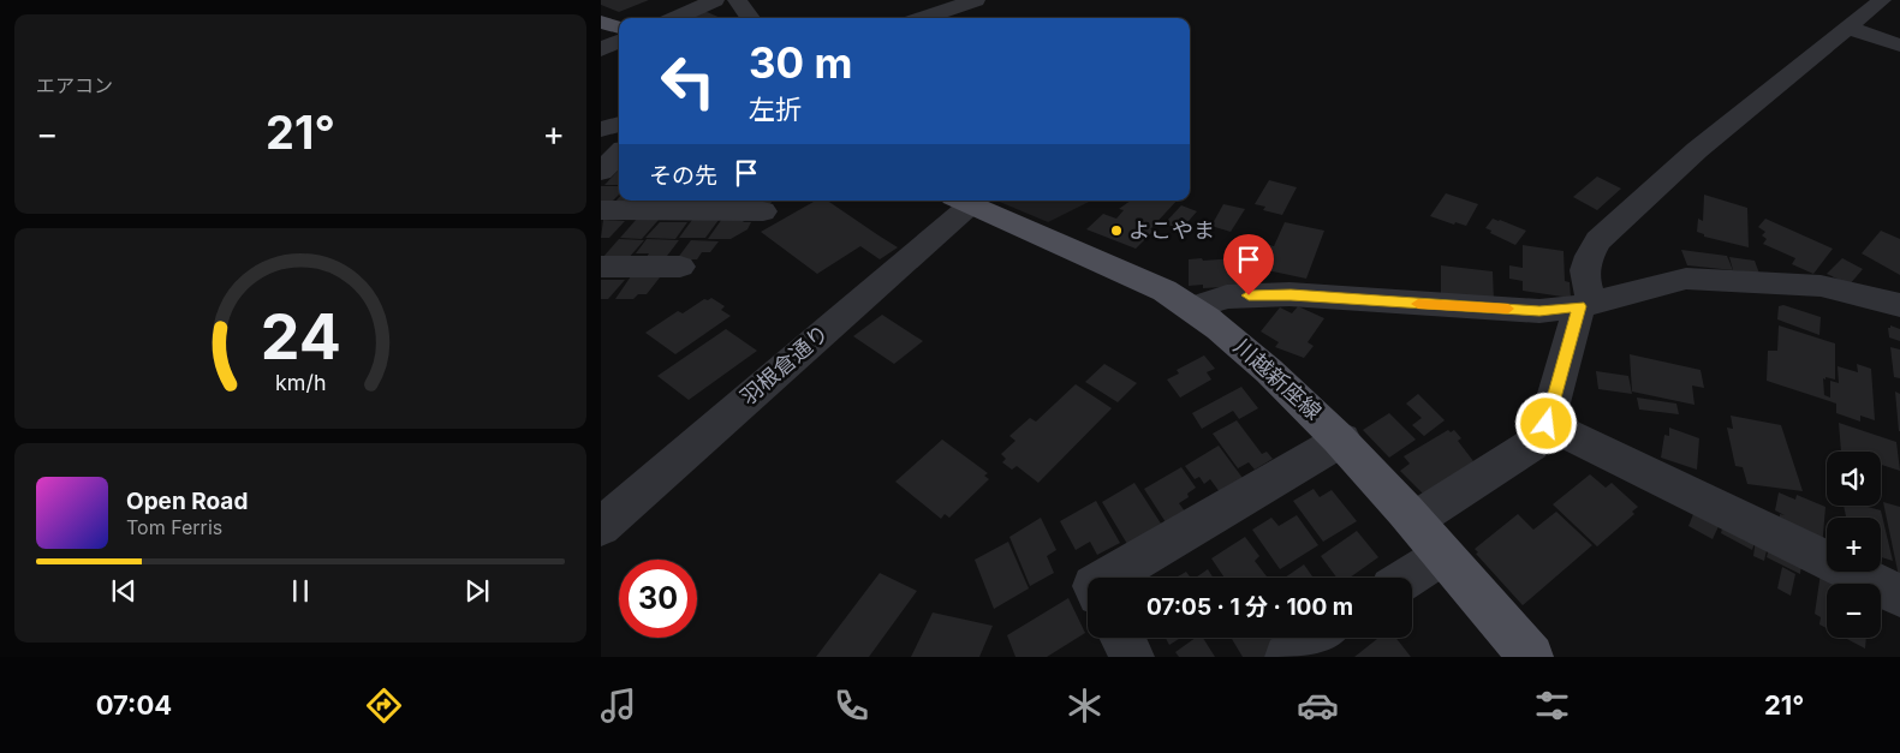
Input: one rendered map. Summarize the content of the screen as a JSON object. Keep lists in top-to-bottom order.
{
  "streets": {
    "main road": ["川越新座線"],
    "street": ["羽根倉通り"]
  },
  "crossings": [
    ["羽根倉通り", "川越新座線"]
  ],
  "places": ["よこやま"],
  "page": {
    "tile": "エアコン",
    "turn": ["30 m", "左折"],
    "heat": ["−", "21°", "+"],
    "then": "その先",
    "map_buttons": ["+", "−"],
    "song": ["Open Road", "Tom Ferris"],
    "limit": "30",
    "trip": "07:05 · 1 分 · 100 m",
    "tabs": ["07:04", "21°"],
    "gauge": ["24", "km/h"]
  }
}
